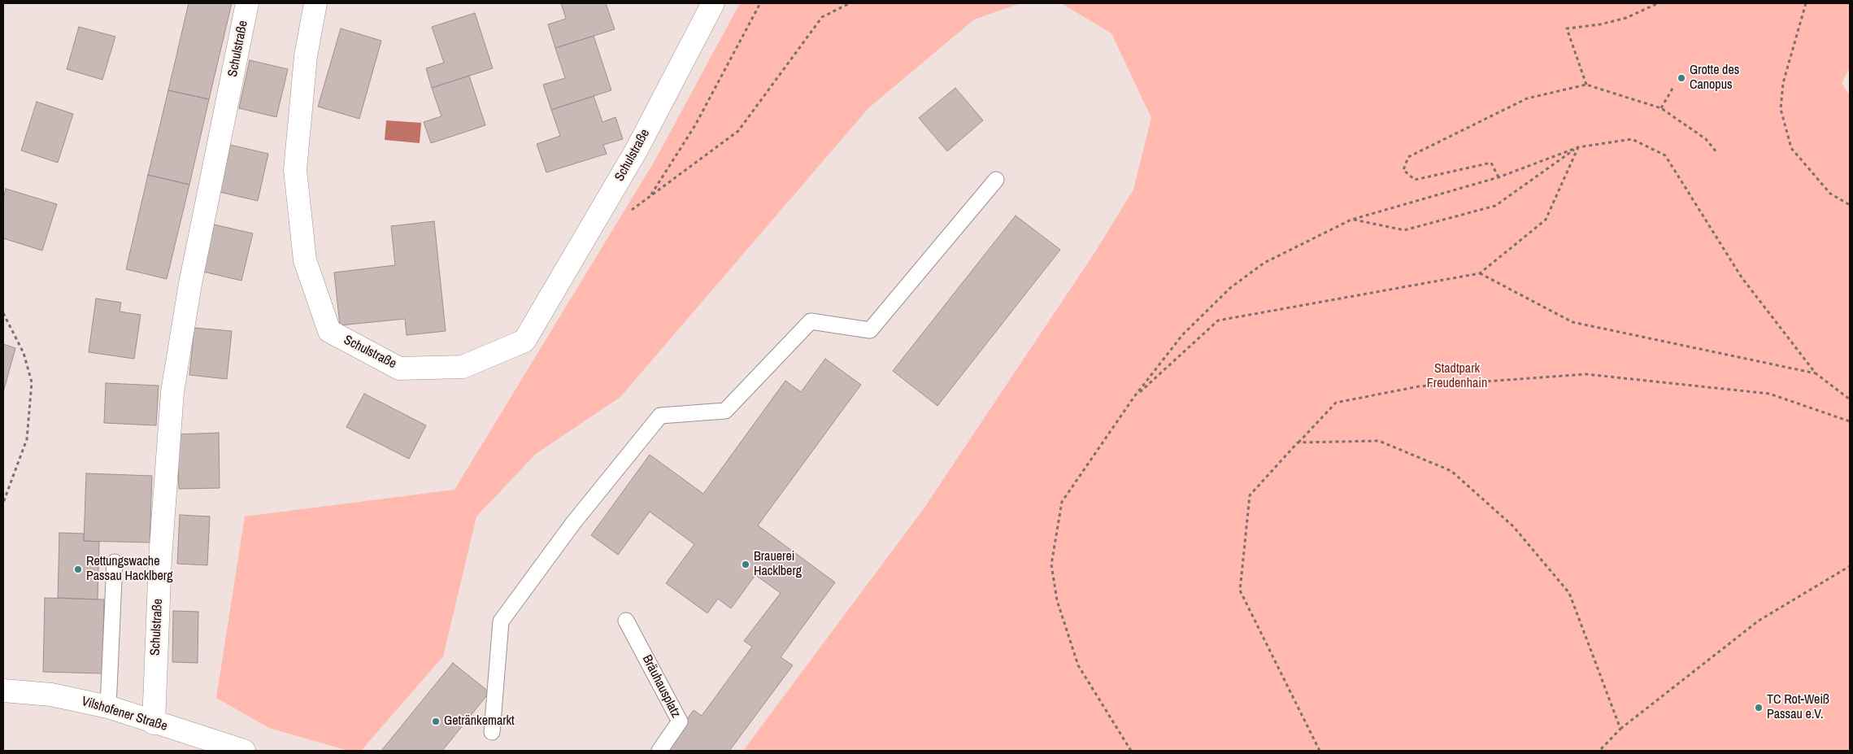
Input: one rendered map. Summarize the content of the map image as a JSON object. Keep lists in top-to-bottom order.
{
  "streets": {
    "street": ["Schulstraße", "Vilshofener Straße"],
    "lane": ["Bräuhausplatz"]
  },
  "crossings": [
    ["Schulstraße", "Vilshofener Straße"]
  ],
  "parks": ["Stadtpark Freudenhain"],
  "places": [
    "Grotte des Canopus",
    "Brauerei Hacklberg",
    "Rettungswache Passau Hacklberg",
    "TC Rot-Weiß Passau e.V.",
    "Getränkemarkt"
  ]
}
